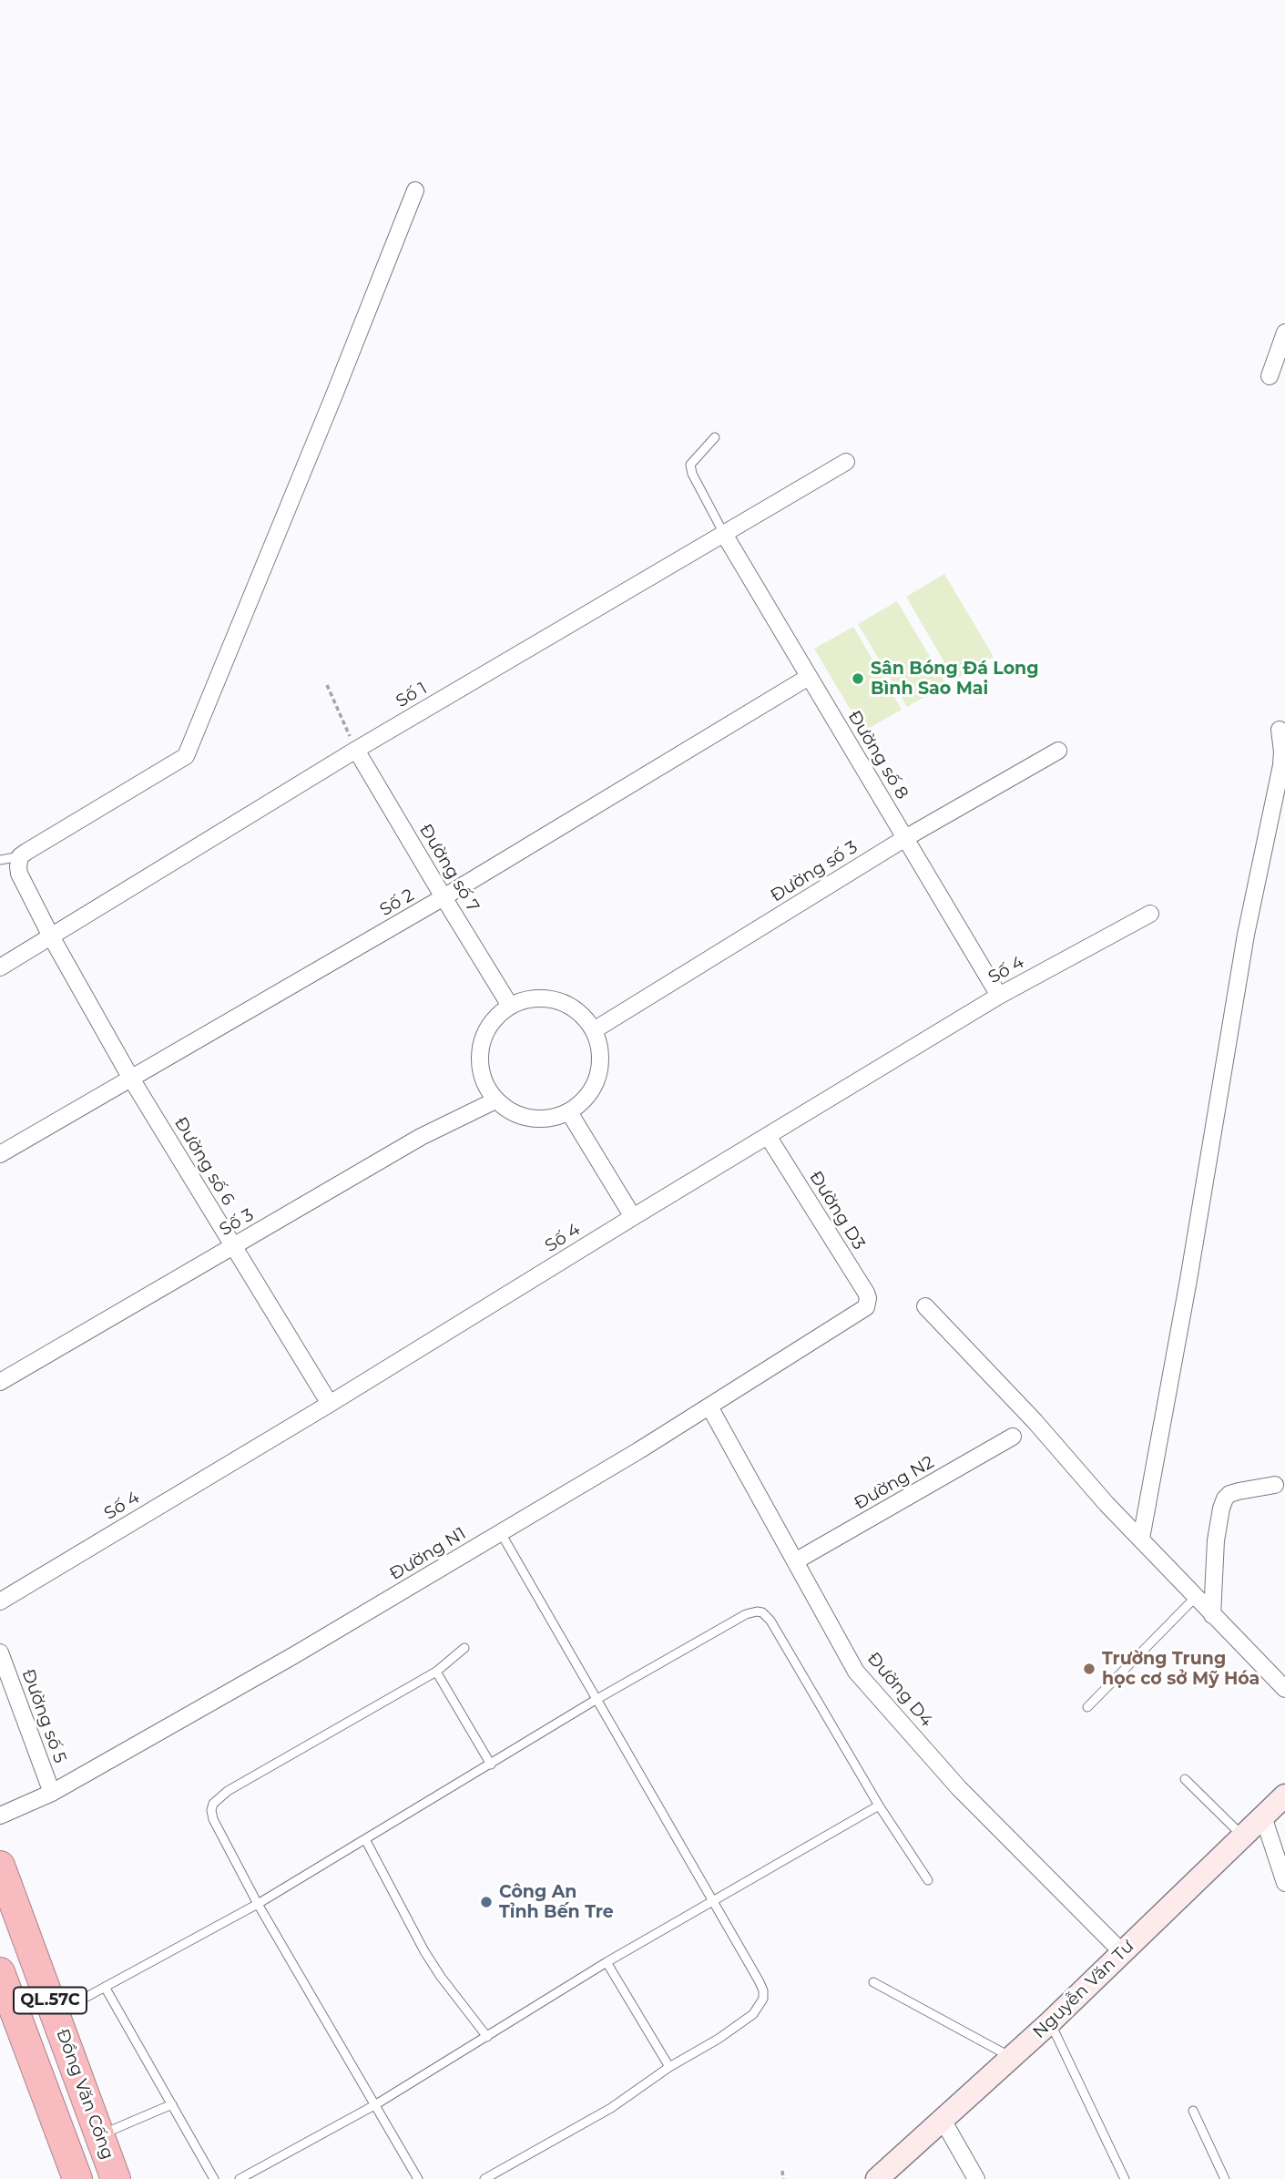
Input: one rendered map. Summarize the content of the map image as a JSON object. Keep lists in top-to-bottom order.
{
  "streets": {
    "highway": ["QL.57C", "Đồng Văn Cống"],
    "main road": ["Nguyễn Văn Tư"],
    "street": [
      "Số 1",
      "Đường số 8",
      "Đường số 7",
      "Đường số 3",
      "Số 2",
      "Số 4",
      "Đường số 6",
      "Đường D3",
      "Số 3",
      "Đường N2",
      "Đường N1",
      "Đường D4",
      "Đường số 5"
    ]
  },
  "crossings": [
    ["Số 1", "Đường số 8"],
    ["Số 1", "Đường số 7"],
    ["Số 1", "Đường số 6"],
    ["Đường số 8", "Đường số 3"],
    ["Đường số 8", "Số 2"],
    ["Đường số 8", "Số 4"],
    ["Đường số 7", "Đường số 3"],
    ["Đường số 7", "Số 2"],
    ["Đường số 7", "Số 3"],
    ["Đường số 3", "Số 3"],
    ["Số 2", "Đường số 6"],
    ["Số 4", "Đường số 6"],
    ["Số 4", "Đường D3"],
    ["Đường số 6", "Số 3"],
    ["Đường D3", "Đường N1"],
    ["Đường N2", "Đường D4"],
    ["Đường N1", "Đường D4"],
    ["Đường N1", "Đường số 5"],
    ["Đường D4", "Nguyễn Văn Tư"]
  ],
  "places": ["Sân Bóng Đá Long Bình Sao Mai", "Trường Trung học cơ sở Mỹ Hóa", "Công An Tỉnh Bến Tre"]
}
